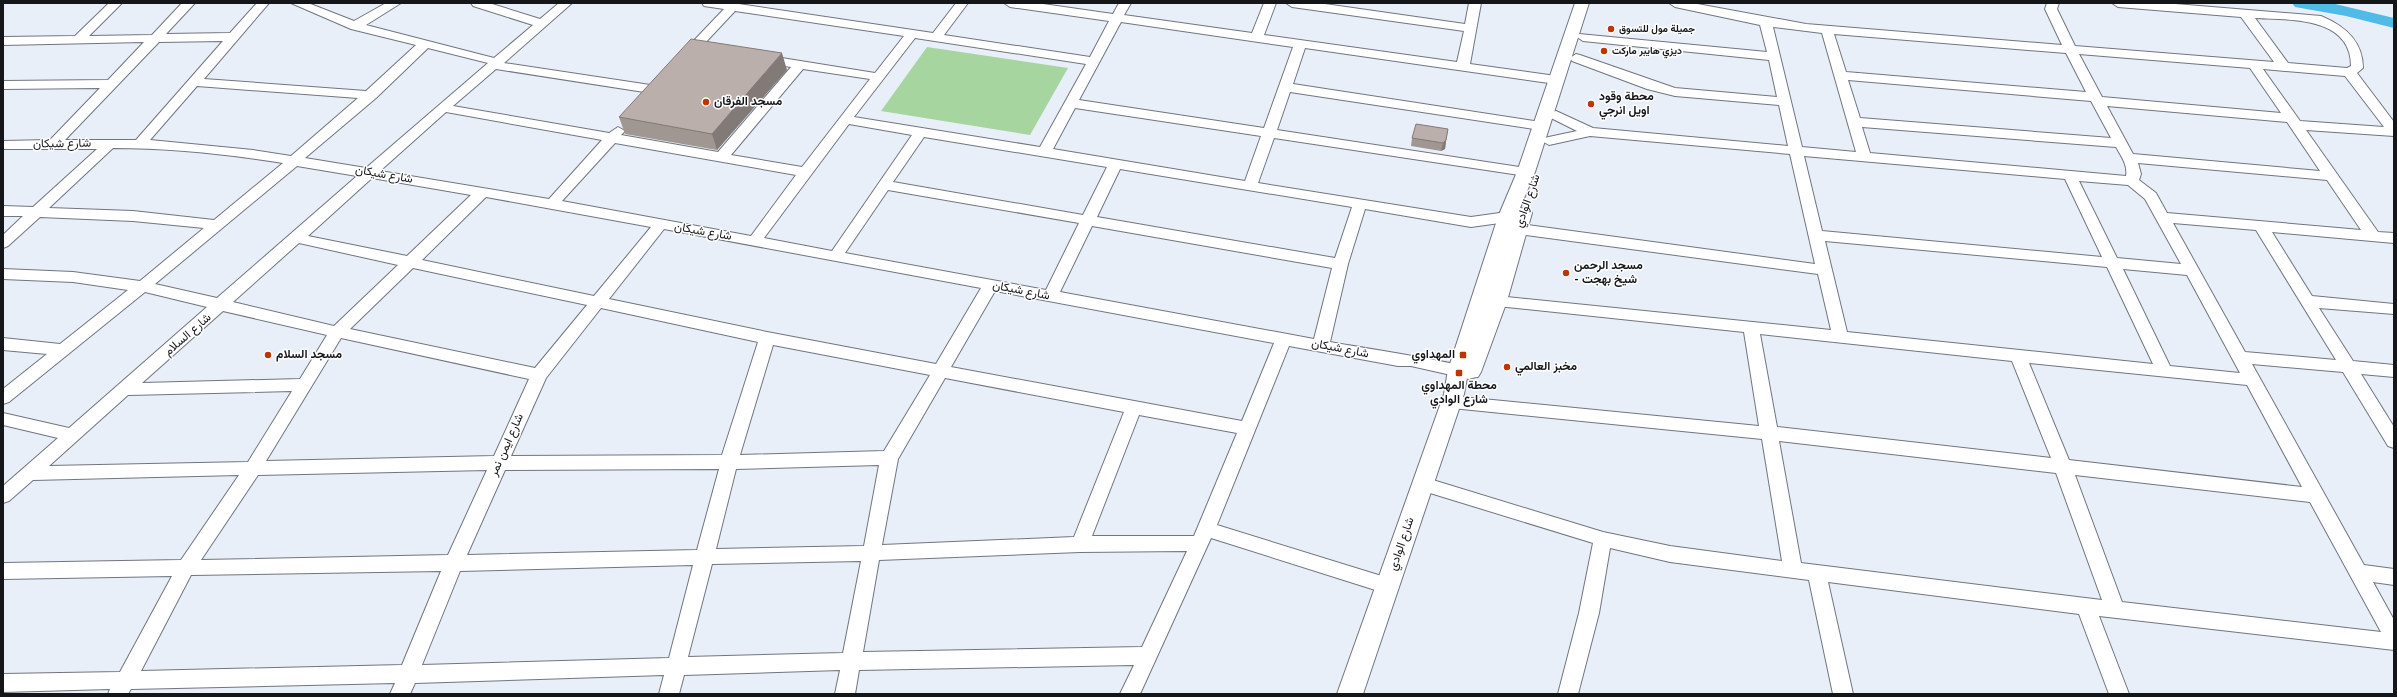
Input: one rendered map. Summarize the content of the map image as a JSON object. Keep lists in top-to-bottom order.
{
  "streets": {
    "main road": ["شارع الوادي"],
    "street": ["شارع شيكان", "شارع السلام", "شارع ايمن نمر"]
  },
  "crossings": [
    ["شارع شيكان", "شارع الوادي"],
    ["شارع شيكان", "شارع السلام"],
    ["شارع شيكان", "شارع ايمن نمر"]
  ],
  "places": {
    "other": [
      "جميلة مول للتسوق",
      "ديزي هايبر ماركت",
      "مسجد الفرقان",
      "محطة وقود اويل انرجي",
      "مسجد الرحمن - شيخ بهجت",
      "مسجد السلام",
      "مخبز العالمي"
    ],
    "transit": ["المهداوي", "محطة المهداوي شارع الوادي"]
  }
}
